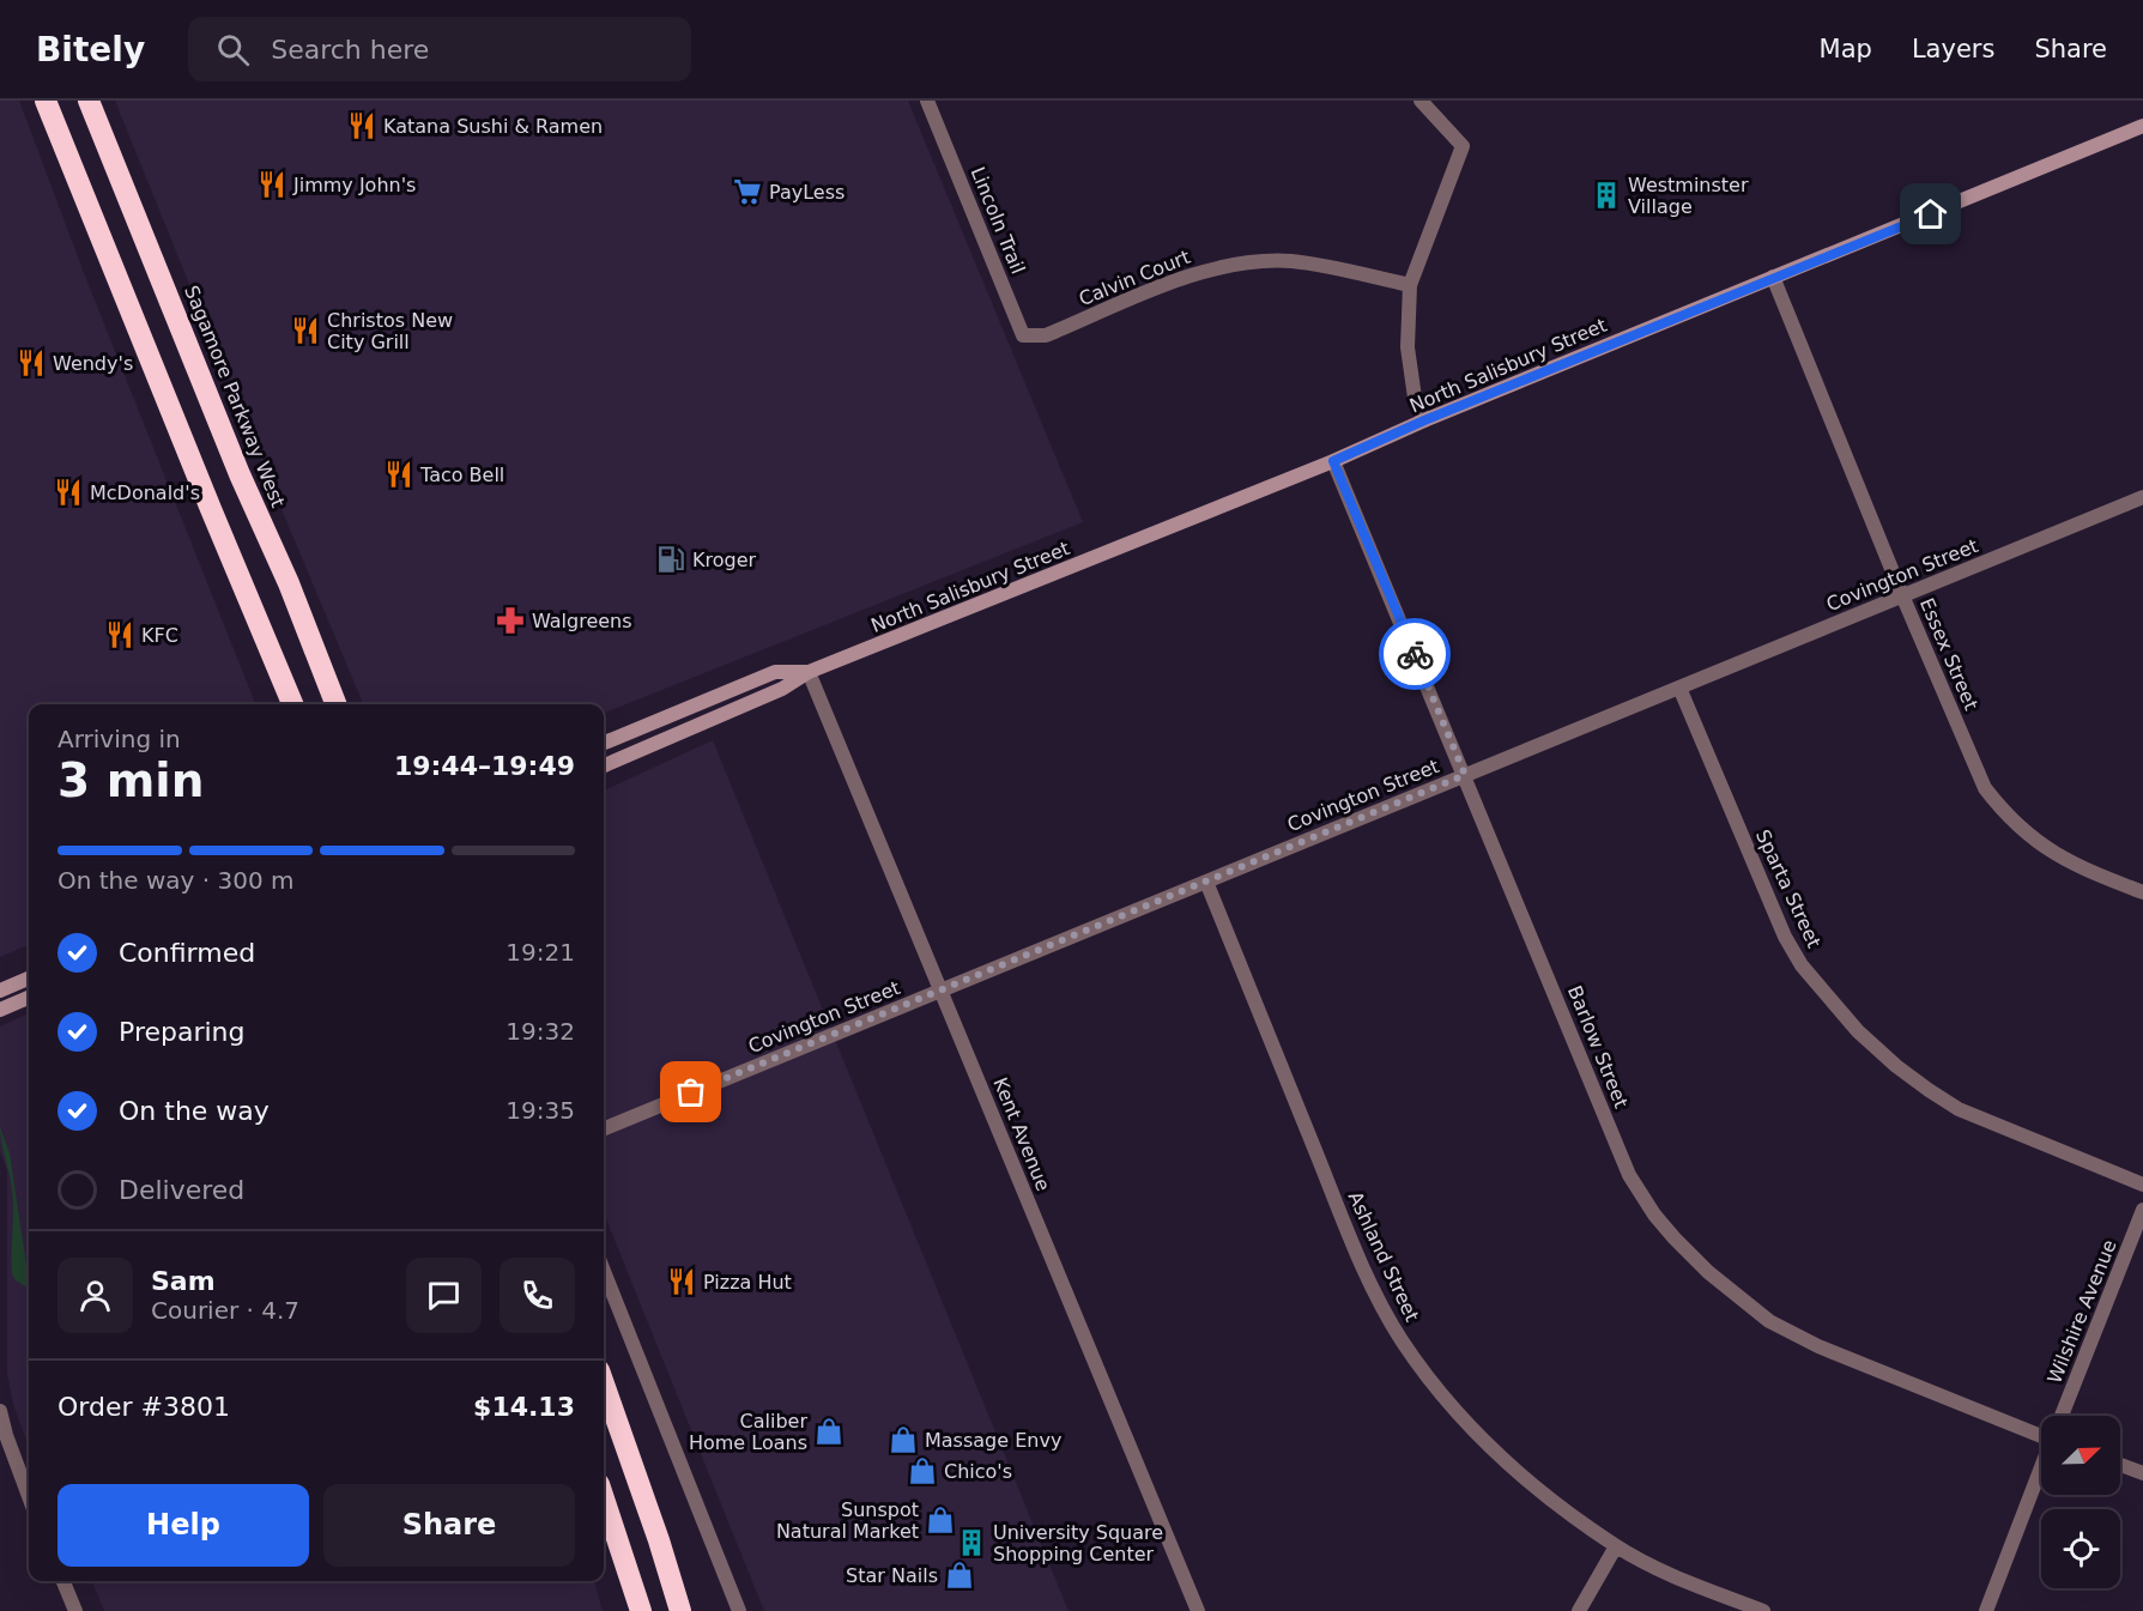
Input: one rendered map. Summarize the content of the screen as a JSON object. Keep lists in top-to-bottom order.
{
  "streets": {
    "highway": ["Sagamore Parkway West"],
    "street": [
      "Lincoln Trail",
      "Calvin Court",
      "North Salisbury Street",
      "Covington Street",
      "Essex Street",
      "Sparta Street",
      "Barlow Street",
      "Kent Avenue",
      "Ashland Street",
      "Wilshire Avenue"
    ]
  },
  "crossings": [
    ["Lincoln Trail", "Calvin Court"],
    ["North Salisbury Street", "Essex Street"],
    ["North Salisbury Street", "Barlow Street"],
    ["North Salisbury Street", "Kent Avenue"],
    ["Covington Street", "Essex Street"],
    ["Covington Street", "Sparta Street"],
    ["Covington Street", "Barlow Street"],
    ["Covington Street", "Kent Avenue"],
    ["Covington Street", "Ashland Street"]
  ],
  "places": {
    "restaurant": [
      "Katana Sushi & Ramen",
      "Jimmy John's",
      "Christos New City Grill",
      "Wendy's",
      "Taco Bell",
      "McDonald's",
      "KFC",
      "Pizza Hut"
    ],
    "supermarket": ["PayLess"],
    "building": ["Westminster Village", "University Square Shopping Center"],
    "fuel station": ["Kroger"],
    "pharmacy": ["Walgreens"],
    "shop": [
      "Caliber Home Loans",
      "Massage Envy",
      "Chico's",
      "Sunspot Natural Market",
      "Star Nails"
    ]
  },
  "north": "top right",
  "page": {
    "header": "Bitely",
    "search": "Search here",
    "nav": ["Map", "Layers", "Share"],
    "heading": ["3 min", "Arriving in", "19:44–19:49"],
    "panel": [
      "Sam",
      "Courier · 4.7",
      "Order #3801",
      "$14.13"
    ],
    "bar": "On the way · 300 m",
    "list": [
      ["Confirmed", "19:21"],
      ["Preparing", "19:32"],
      ["On the way", "19:35"],
      "Delivered"
    ],
    "buttons": ["Help", "Share"]
  }
}
